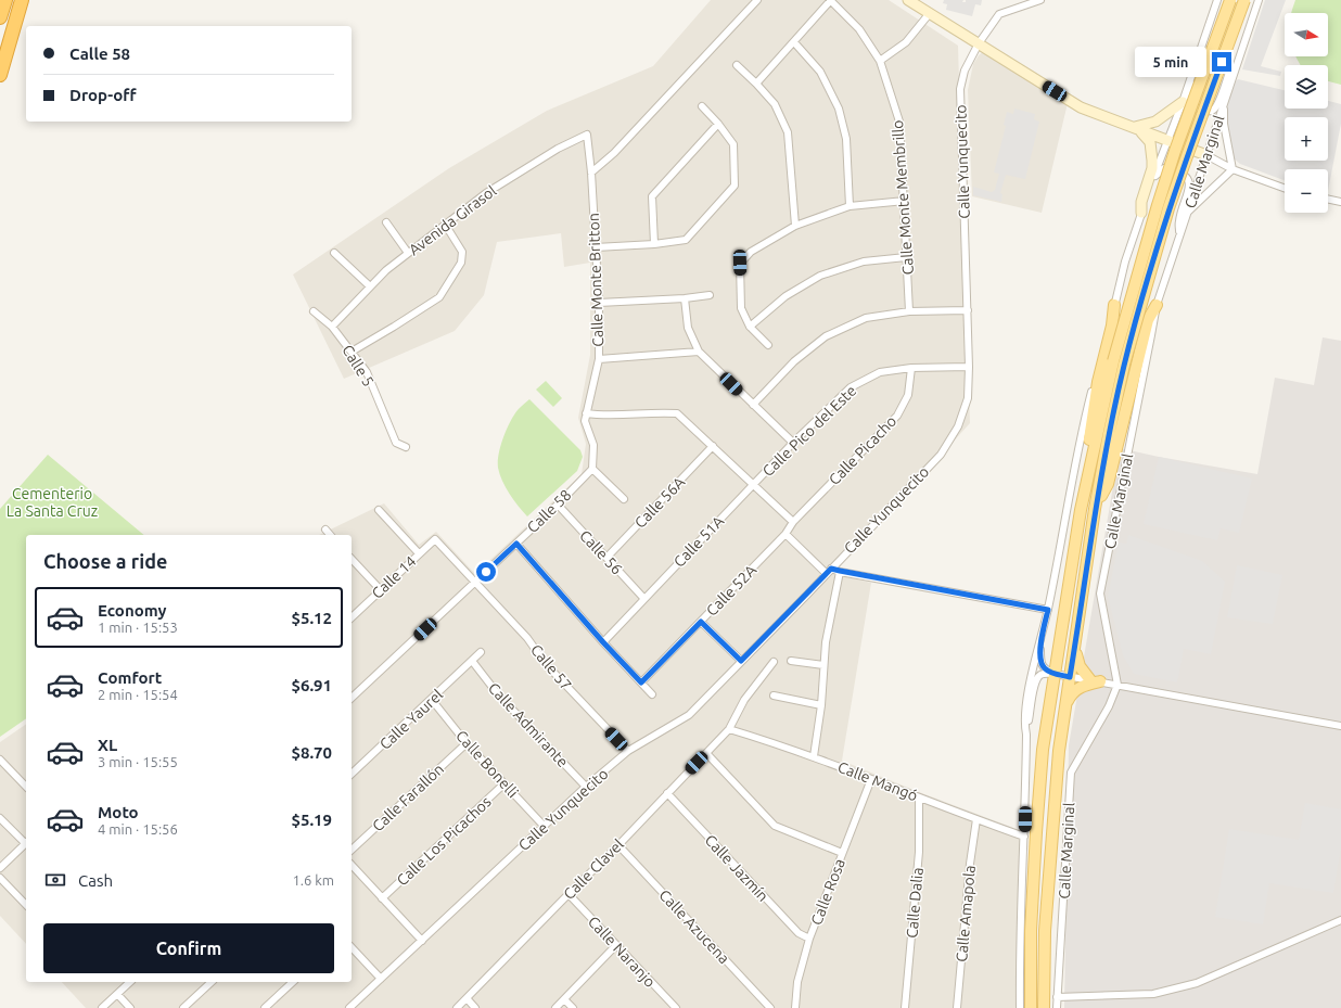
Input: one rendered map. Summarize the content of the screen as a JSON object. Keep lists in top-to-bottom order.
{
  "streets": {
    "street": [
      "Calle Yunquecito",
      "Calle Marginal",
      "Calle Monte Membrillo",
      "Avenida Girasol",
      "Calle Monte Britton",
      "Calle 5",
      "Calle Pico del Este",
      "Calle Picacho",
      "Calle 56A",
      "Calle 58",
      "Calle 51A",
      "Calle 56",
      "Calle 14",
      "Calle 52A",
      "Calle 57",
      "Calle Yaurel",
      "Calle Admirante",
      "Calle Bonelli",
      "Calle Mangó",
      "Calle Farallón",
      "Calle Los Picachos",
      "Calle Jazmín",
      "Calle Clavel",
      "Calle Rosa",
      "Calle Dalia",
      "Calle Amapola",
      "Calle Azucena",
      "Calle Naranjo"
    ]
  },
  "crossings": [
    ["Calle Yunquecito", "Calle Pico del Este"],
    ["Calle Yunquecito", "Calle 57"],
    ["Calle Yunquecito", "Calle Admirante"],
    ["Calle Yunquecito", "Calle Bonelli"],
    ["Avenida Girasol", "Calle Monte Britton"],
    ["Avenida Girasol", "Calle 5"],
    ["Calle Pico del Este", "Calle Picacho"],
    ["Calle Pico del Este", "Calle 51A"],
    ["Calle Picacho", "Calle 52A"],
    ["Calle 56A", "Calle 56"],
    ["Calle 58", "Calle 56"],
    ["Calle 58", "Calle 57"],
    ["Calle 51A", "Calle 56"],
    ["Calle 14", "Calle 57"],
    ["Calle Yaurel", "Calle Admirante"],
    ["Calle Yaurel", "Calle Bonelli"],
    ["Calle Bonelli", "Calle Farallón"],
    ["Calle Bonelli", "Calle Los Picachos"],
    ["Calle Mangó", "Calle Clavel"],
    ["Calle Mangó", "Calle Rosa"],
    ["Calle Mangó", "Calle Dalia"],
    ["Calle Mangó", "Calle Amapola"],
    ["Calle Jazmín", "Calle Clavel"],
    ["Calle Jazmín", "Calle Rosa"],
    ["Calle Clavel", "Calle Azucena"],
    ["Calle Clavel", "Calle Naranjo"]
  ],
  "parks": ["Cementerio La Santa Cruz"],
  "north": "right",
  "page": {
    "map_buttons": ["+", "−"],
    "banner": ["Calle 58", "Drop-off"],
    "bubble": "5 min",
    "heading": "Choose a ride",
    "list": [
      {
        "name": "Economy",
        "note": "1 min · 15:53",
        "value": "$5.12"
      },
      {
        "name": "Comfort",
        "note": "2 min · 15:54",
        "value": "$6.91"
      },
      {
        "name": "XL",
        "note": "3 min · 15:55",
        "value": "$8.70"
      },
      {
        "name": "Moto",
        "note": "4 min · 15:56",
        "value": "$5.19"
      }
    ],
    "pay": ["Cash", "1.6 km"],
    "buttons": "Confirm"
  }
}
